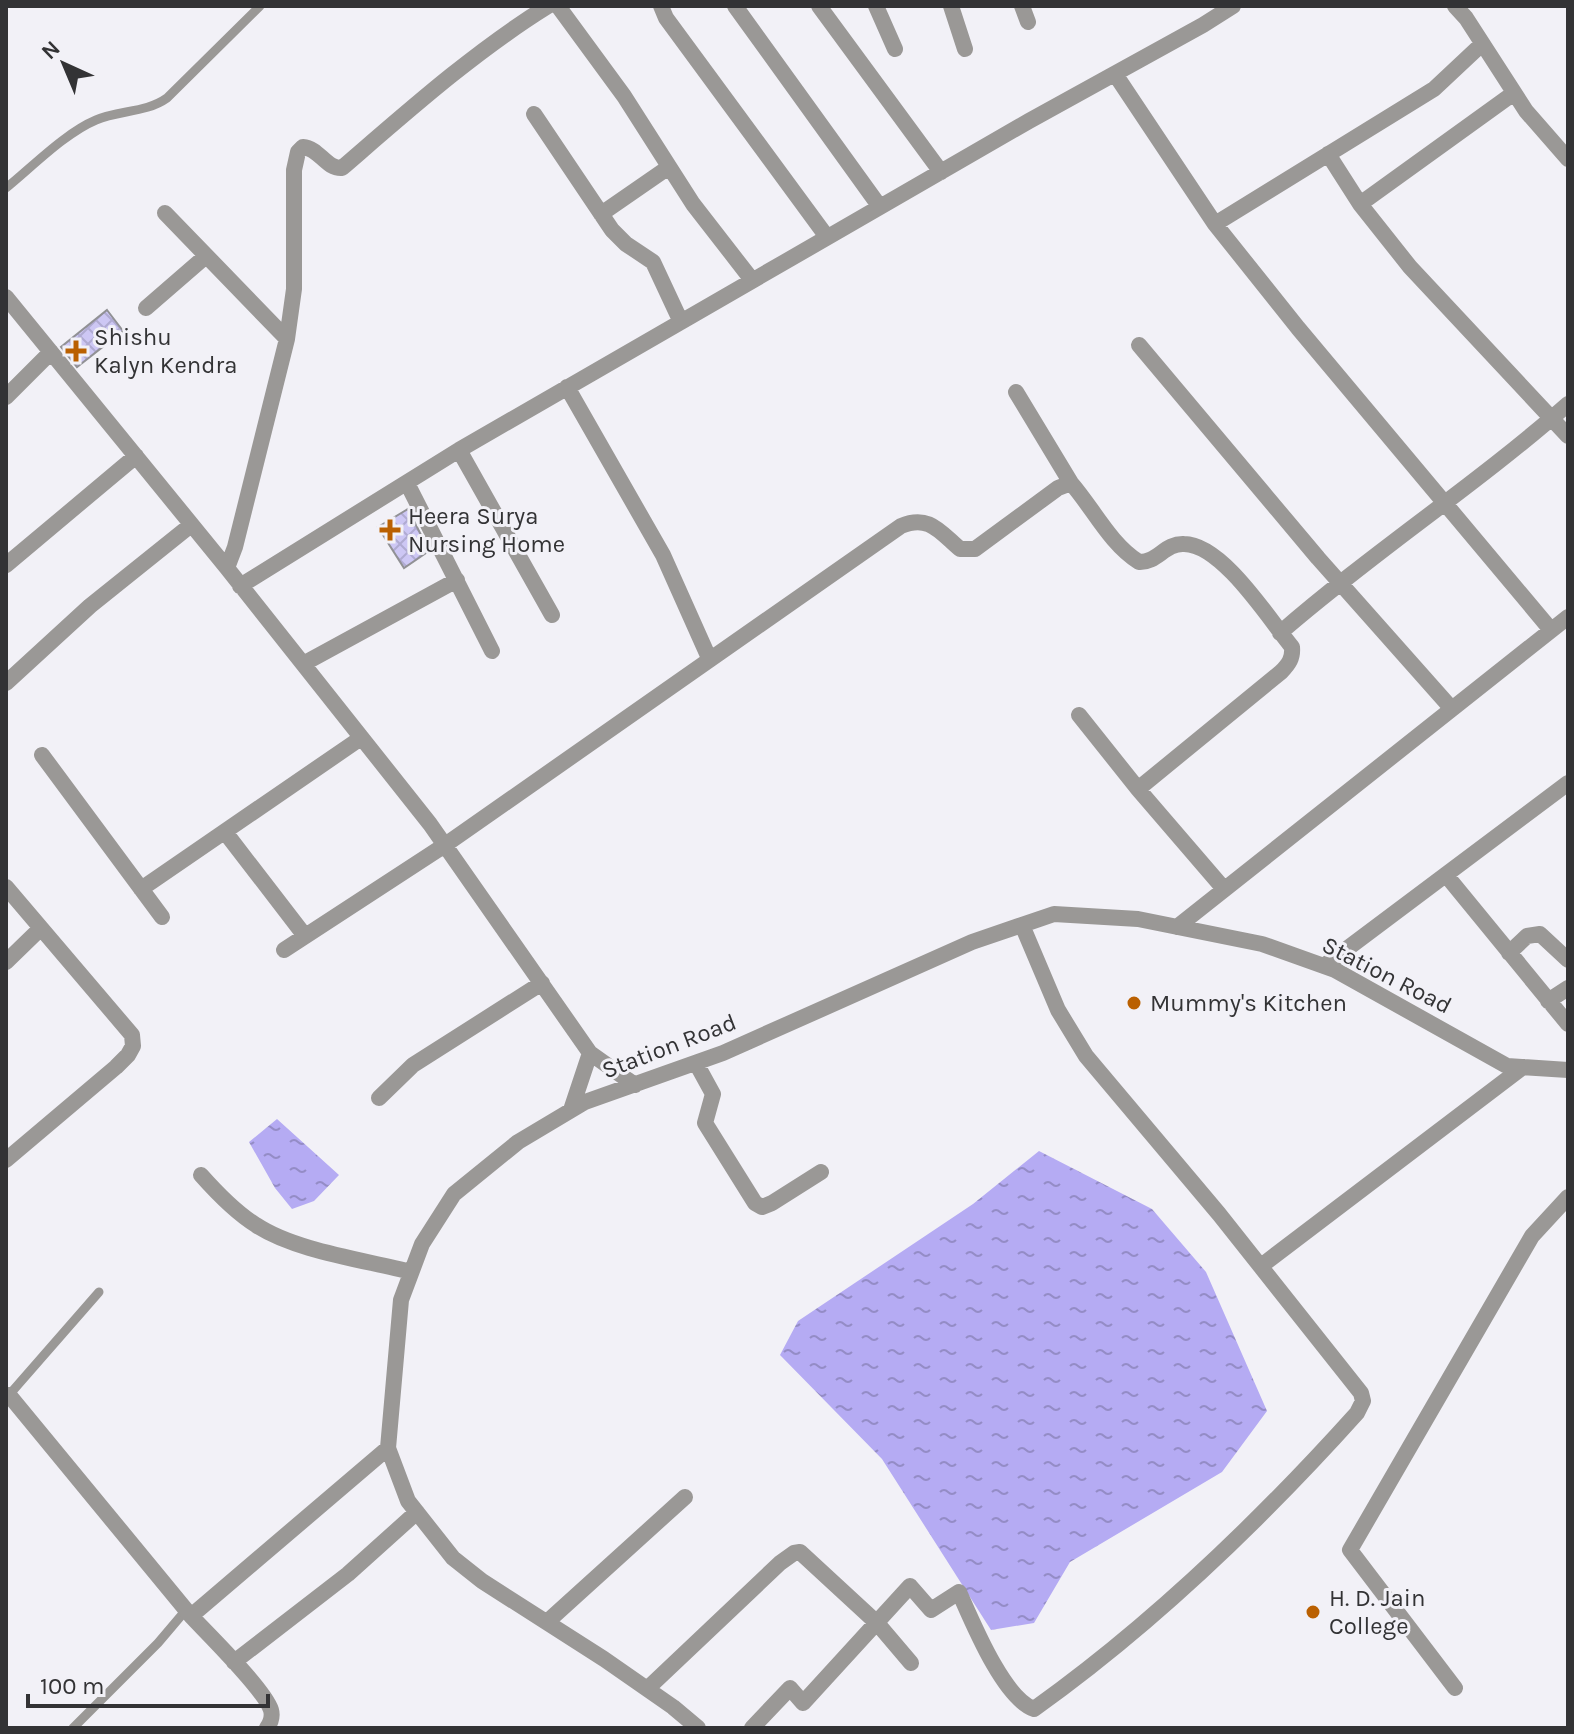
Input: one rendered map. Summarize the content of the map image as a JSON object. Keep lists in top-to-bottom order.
{
  "streets": {
    "street": ["Station Road"]
  },
  "places": {
    "health": ["Shishu Kalyn Kendra", "Heera Surya Nursing Home"],
    "other": ["Mummy's Kitchen", "H. D. Jain College"]
  },
  "scale_bar": "100 m",
  "north": "top left"
}
